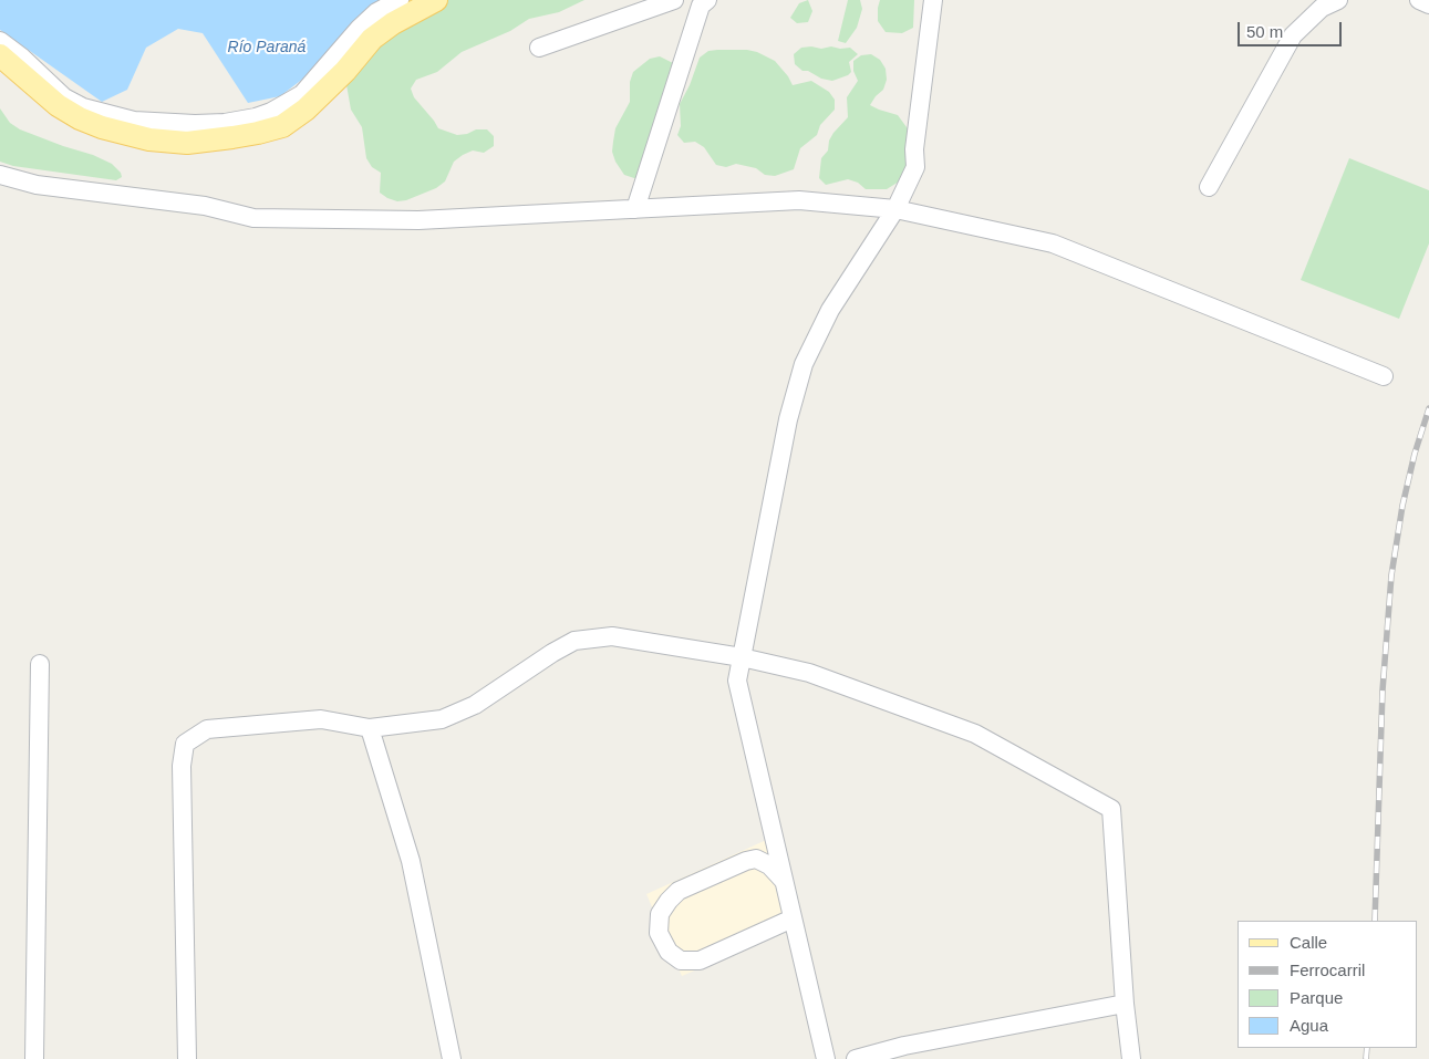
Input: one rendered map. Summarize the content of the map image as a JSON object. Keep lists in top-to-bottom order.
{
  "water": ["Río Paraná"],
  "legend": [
    "Calle",
    "Ferrocarril",
    "Parque",
    "Agua"
  ],
  "scale_bar": "50 m"
}
